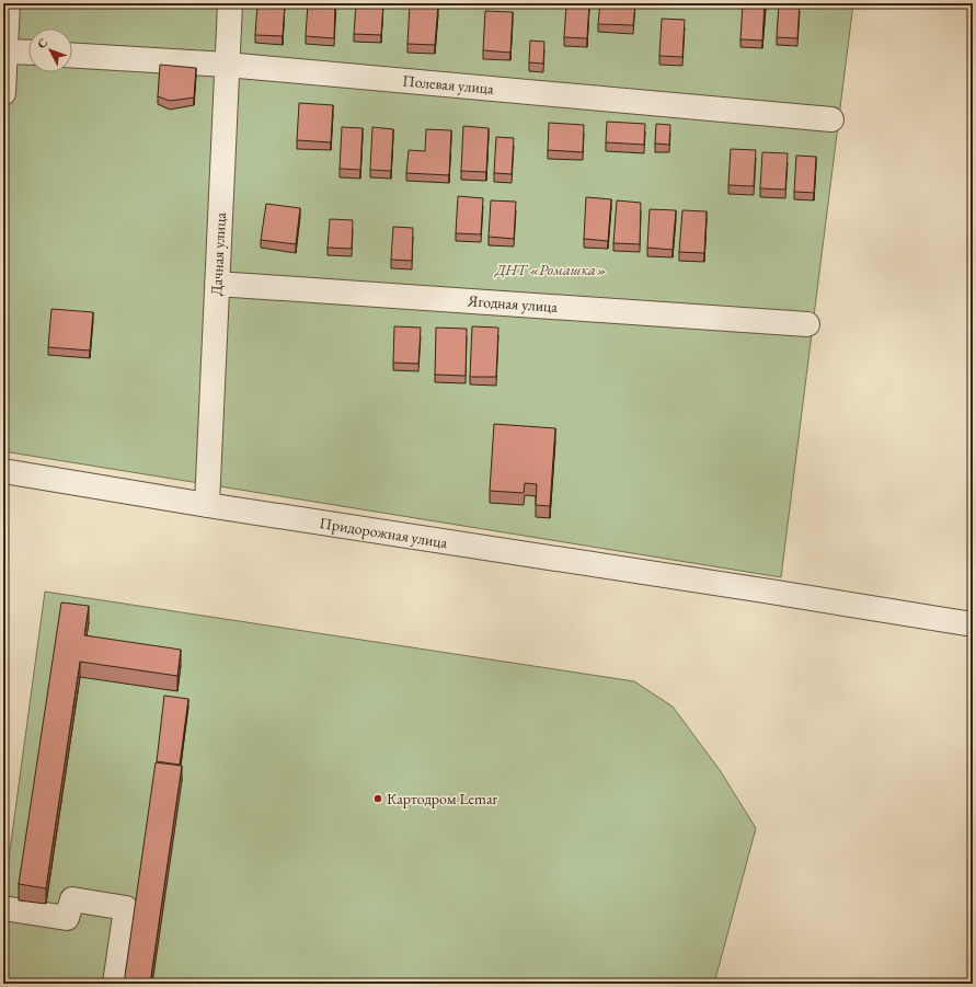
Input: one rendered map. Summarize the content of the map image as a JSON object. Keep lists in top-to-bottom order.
{
  "streets": {
    "street": [
      "Полевая улица",
      "Дачная улица",
      "Ягодная улица",
      "Придорожная улица"
    ]
  },
  "crossings": [
    ["Полевая улица", "Дачная улица"],
    ["Дачная улица", "Ягодная улица"],
    ["Дачная улица", "Придорожная улица"]
  ],
  "parks": ["ДНТ «Ромашка»"],
  "places": ["Картодром Lemar"],
  "north": "top left"
}
